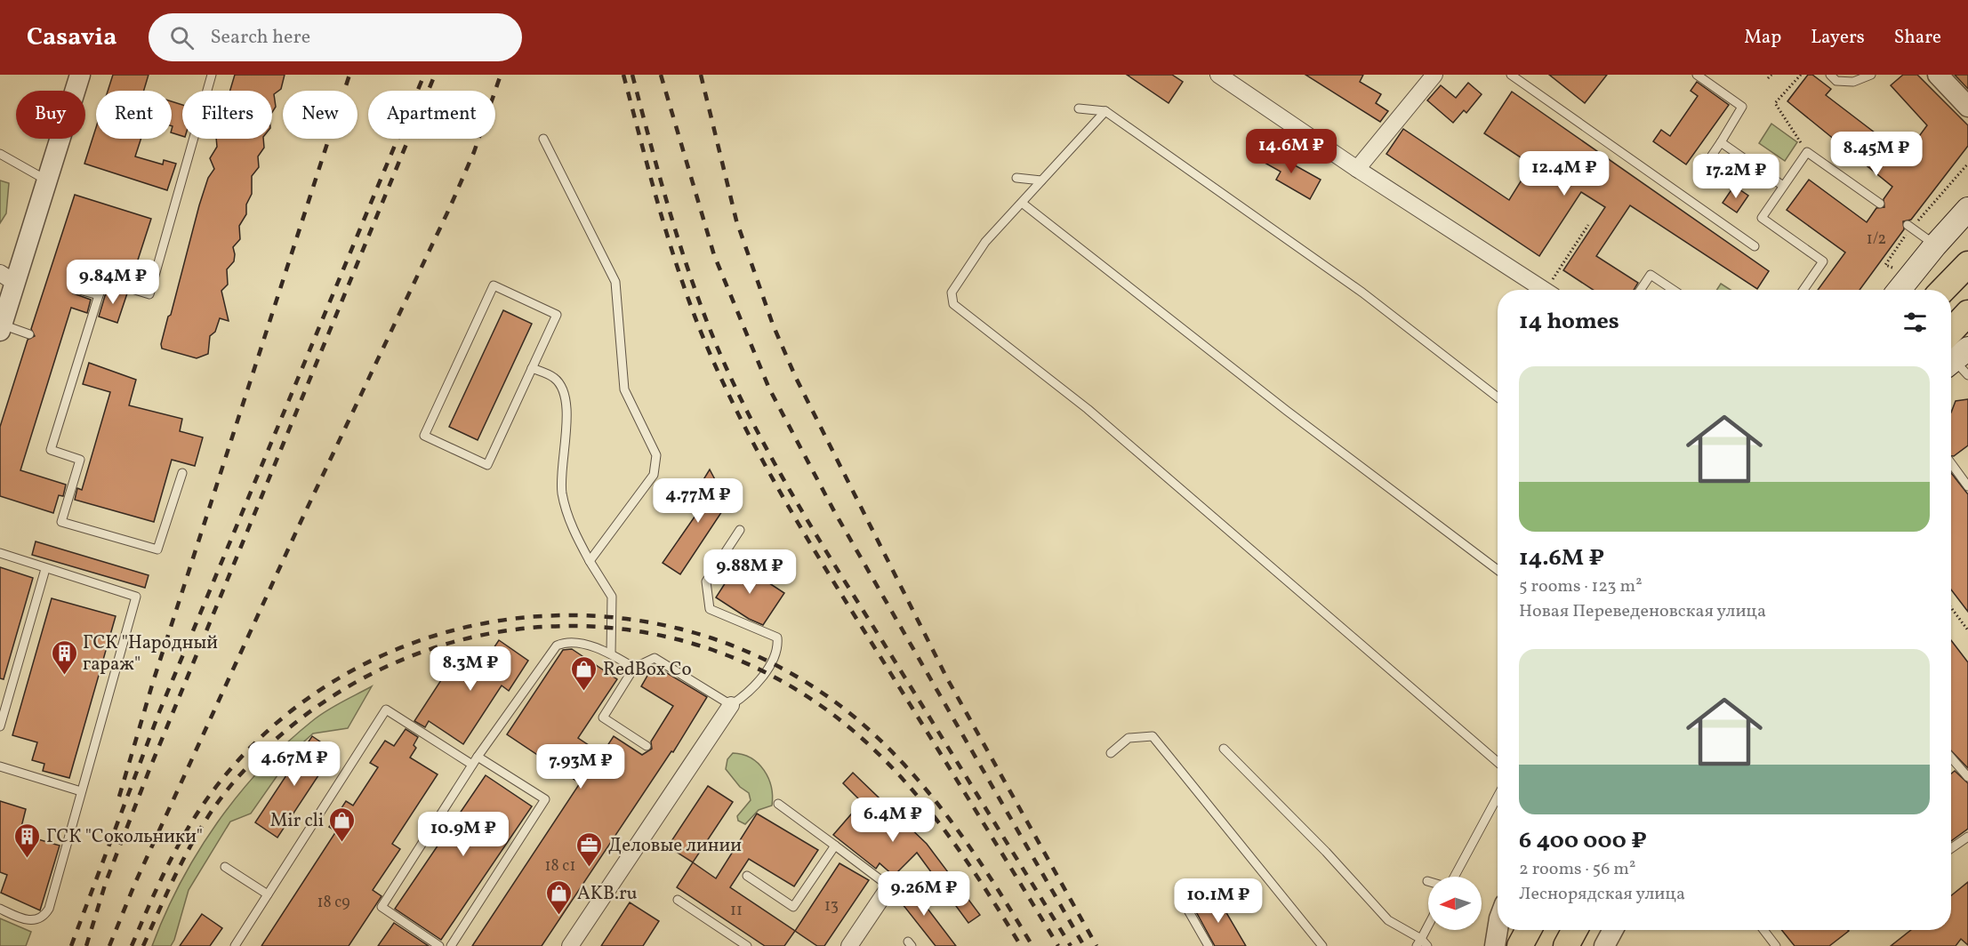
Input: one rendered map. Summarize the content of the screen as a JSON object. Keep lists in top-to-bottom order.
{
  "places": {
    "building": ["ГСК \"Народный гараж\"", "ГСК \"Сокольники\""],
    "shop": ["RedBox Co", "Mir cli", "AKB.ru"],
    "office": ["Деловые линии"]
  },
  "house_numbers": [
    "1/2",
    "18 с1",
    "18 с9",
    "13",
    "11"
  ],
  "north": "left",
  "page": {
    "header": "Casavia",
    "search": "Search here",
    "nav": ["Map", "Layers", "Share"],
    "chip": [
      "Buy",
      "Rent",
      "Filters",
      "New",
      "Apartment"
    ],
    "price": [
      "14.6M ₽",
      "8.45M ₽",
      "12.4M ₽",
      "17.2M ₽",
      "9.84M ₽",
      "4.77M ₽",
      "9.88M ₽",
      "8.3M ₽",
      "4.67M ₽",
      "7.93M ₽",
      "6.4M ₽",
      "10.9M ₽",
      "9.26M ₽",
      "10.1M ₽"
    ],
    "heading": "14 homes",
    "list": [
      {
        "name": "14.6M ₽",
        "note": "5 rooms · 123 m² · Новая Переведеновская улица"
      },
      {
        "name": "6 400 000 ₽",
        "note": "2 rooms · 56 m² · Леснорядская улица"
      }
    ]
  }
}
